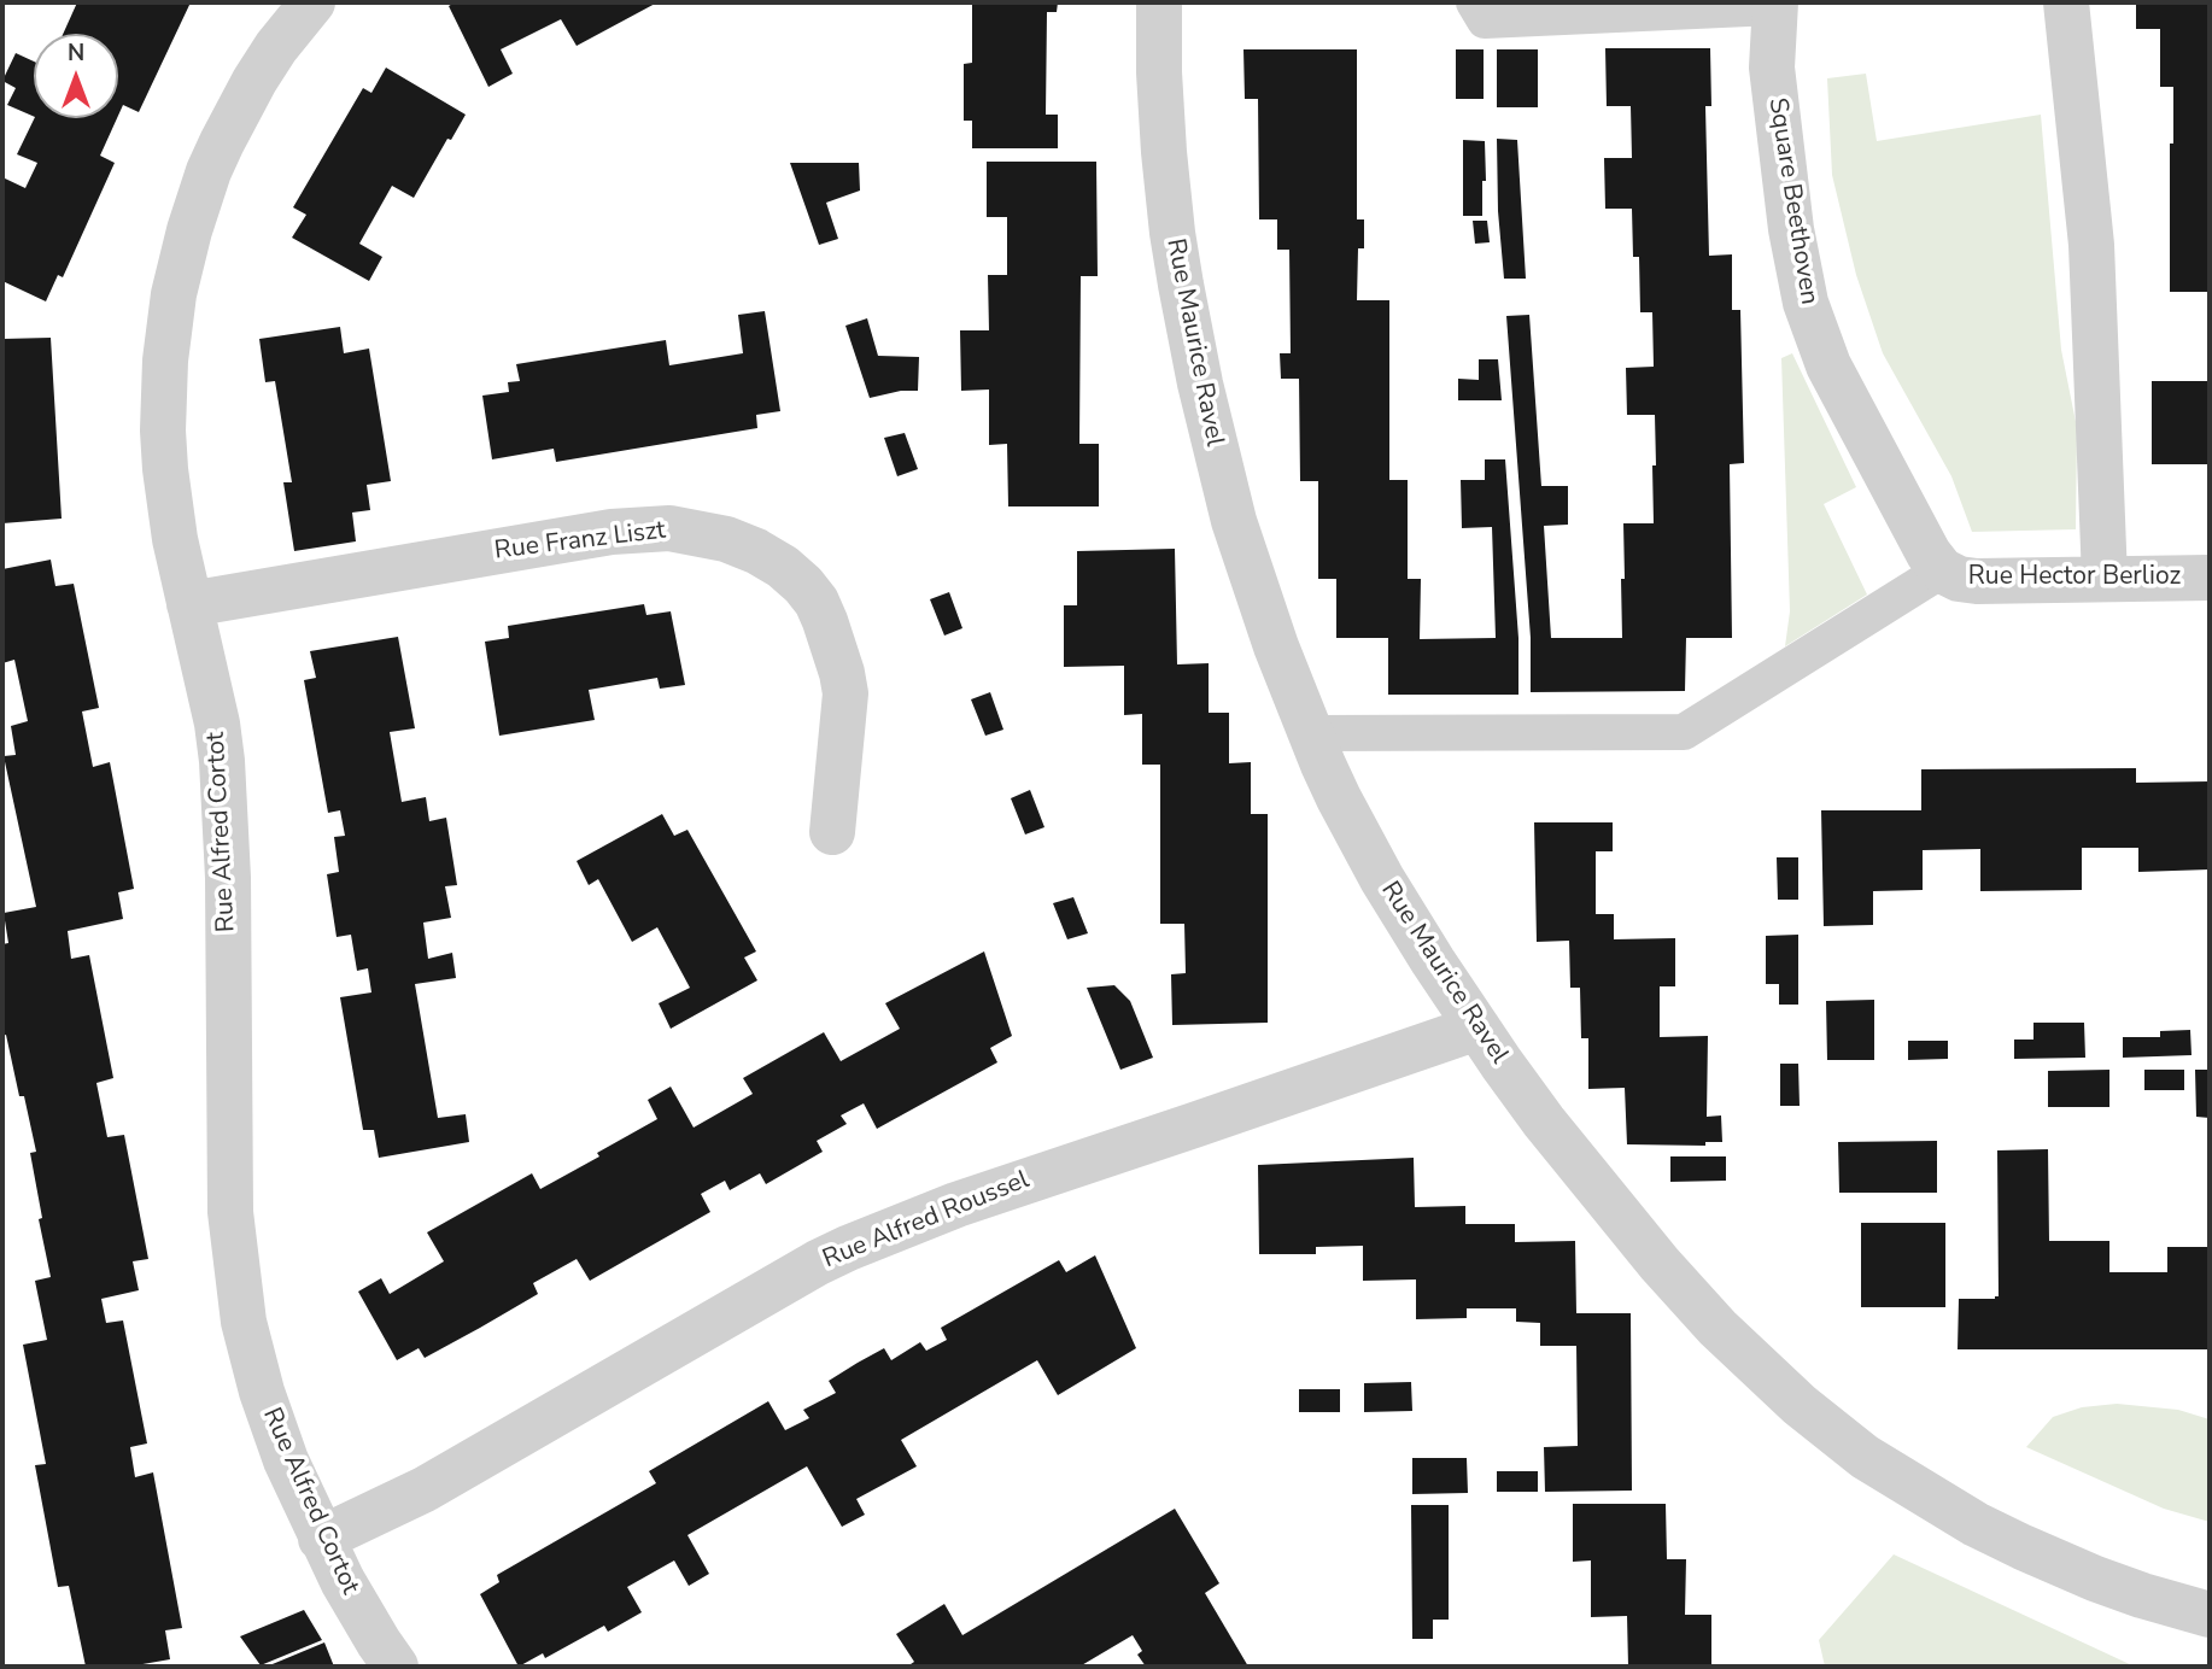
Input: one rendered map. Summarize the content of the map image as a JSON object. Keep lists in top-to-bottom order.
{
  "streets": {
    "street": [
      "Square Beethoven",
      "Rue Maurice Ravel",
      "Rue Franz Liszt",
      "Rue Hector Berlioz",
      "Rue Alfred Cortot",
      "Rue Alfred Roussel"
    ]
  },
  "crossings": [
    ["Square Beethoven", "Rue Hector Berlioz"],
    ["Rue Maurice Ravel", "Rue Alfred Roussel"],
    ["Rue Franz Liszt", "Rue Alfred Cortot"],
    ["Rue Alfred Cortot", "Rue Alfred Roussel"]
  ],
  "north": "top"
}
